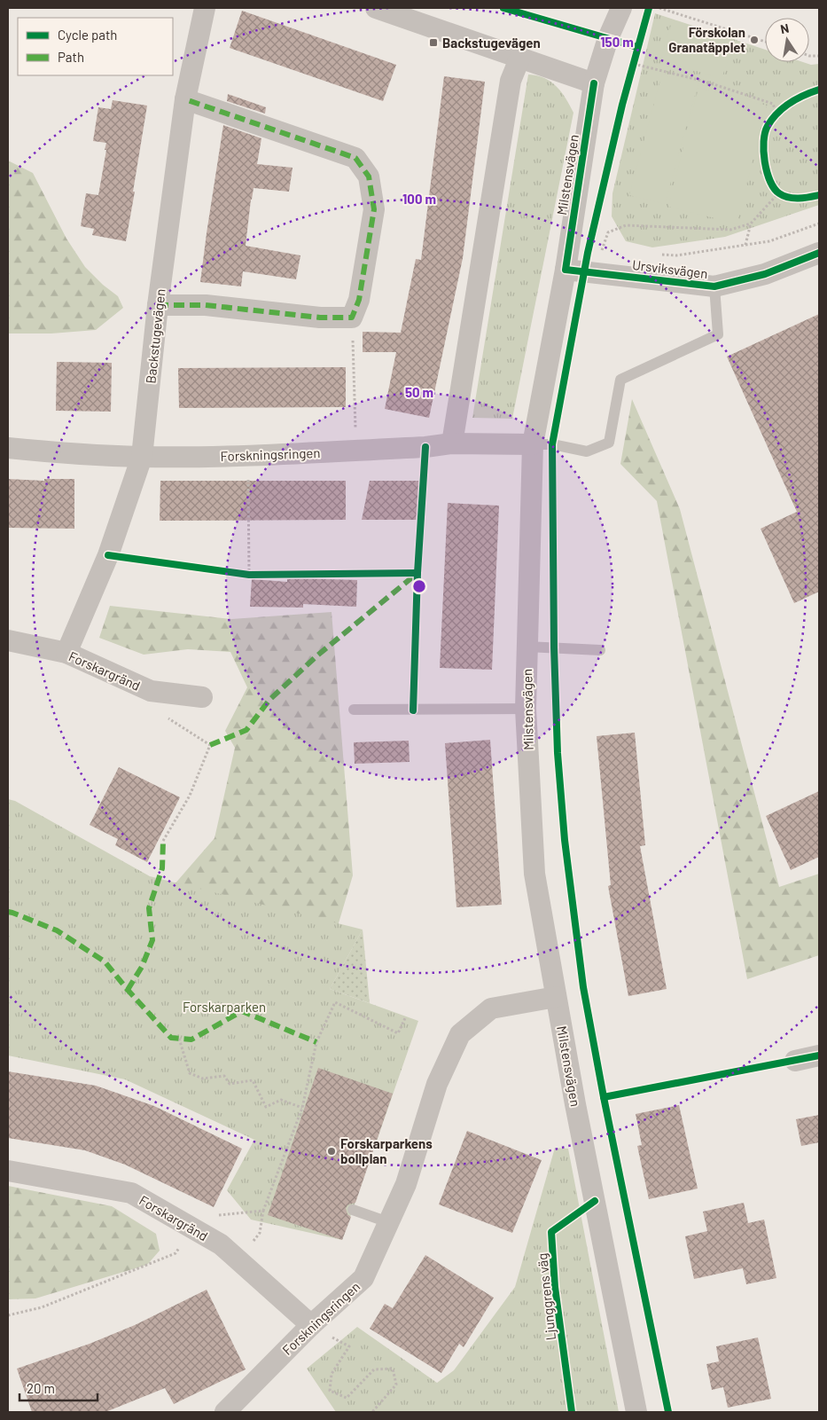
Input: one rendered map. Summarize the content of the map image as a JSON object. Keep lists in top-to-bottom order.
{
  "streets": {
    "street": [
      "Milstensvägen",
      "Ursviksvägen",
      "Backstugevägen",
      "Forskningsringen",
      "Forskargränd"
    ],
    "cycle path": ["Ljunggrens väg"]
  },
  "crossings": [
    ["Milstensvägen", "Ursviksvägen"],
    ["Milstensvägen", "Forskningsringen"],
    ["Backstugevägen", "Forskningsringen"],
    ["Backstugevägen", "Forskargränd"],
    ["Forskningsringen", "Forskargränd"]
  ],
  "parks": ["Forskarparken"],
  "places": {
    "other": ["Förskolan Granatäpplet", "Forskarparkens bollplan"],
    "transit": ["Backstugevägen"]
  },
  "legend": ["Cycle path", "Path"],
  "scale_bar": "20 m",
  "north": "top",
  "rings": ["150 m", "100 m", "50 m"]
}
